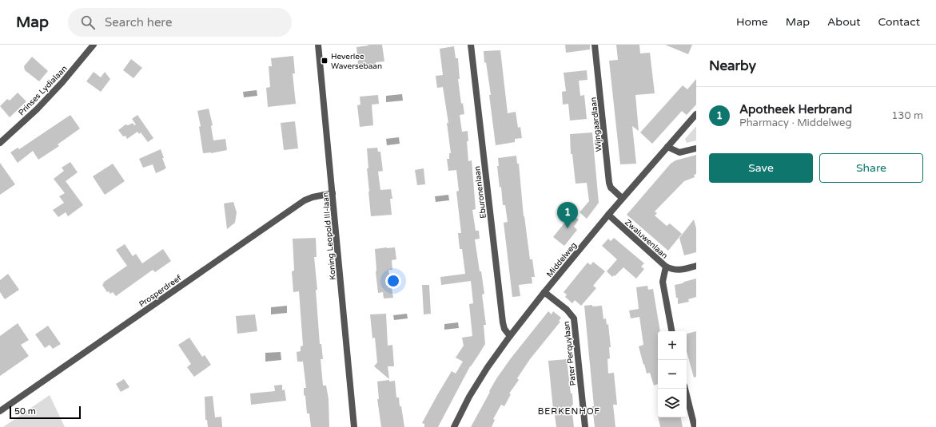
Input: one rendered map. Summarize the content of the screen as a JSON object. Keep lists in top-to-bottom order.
{
  "streets": {
    "street": [
      "Prinses Lydialaan",
      "Wijngaardlaan",
      "Eburonenlaan",
      "Koning Leopold III-laan",
      "Zwaluwenlaan",
      "Middelweg",
      "Prosperdreef",
      "Pater Perquylaan"
    ]
  },
  "crossings": [
    ["Wijngaardlaan", "Middelweg"],
    ["Eburonenlaan", "Middelweg"],
    ["Koning Leopold III-laan", "Prosperdreef"],
    ["Zwaluwenlaan", "Middelweg"],
    ["Middelweg", "Pater Perquylaan"]
  ],
  "districts": ["BERKENHOF"],
  "places": {
    "transit": ["Heverlee Waversebaan"]
  },
  "scale_bar": "50 m",
  "page": {
    "header": "Map",
    "search": "Search here",
    "nav": [
      "Home",
      "Map",
      "About",
      "Contact"
    ],
    "heading": "Nearby",
    "list": [
      {
        "mark": "1",
        "name": "Apotheek Herbrand",
        "note": "Pharmacy · Middelweg",
        "value": "130 m"
      }
    ],
    "buttons": ["Save", "Share"],
    "pins": "1",
    "map_buttons": ["+", "−"],
    "scale": "50 m"
  }
}
